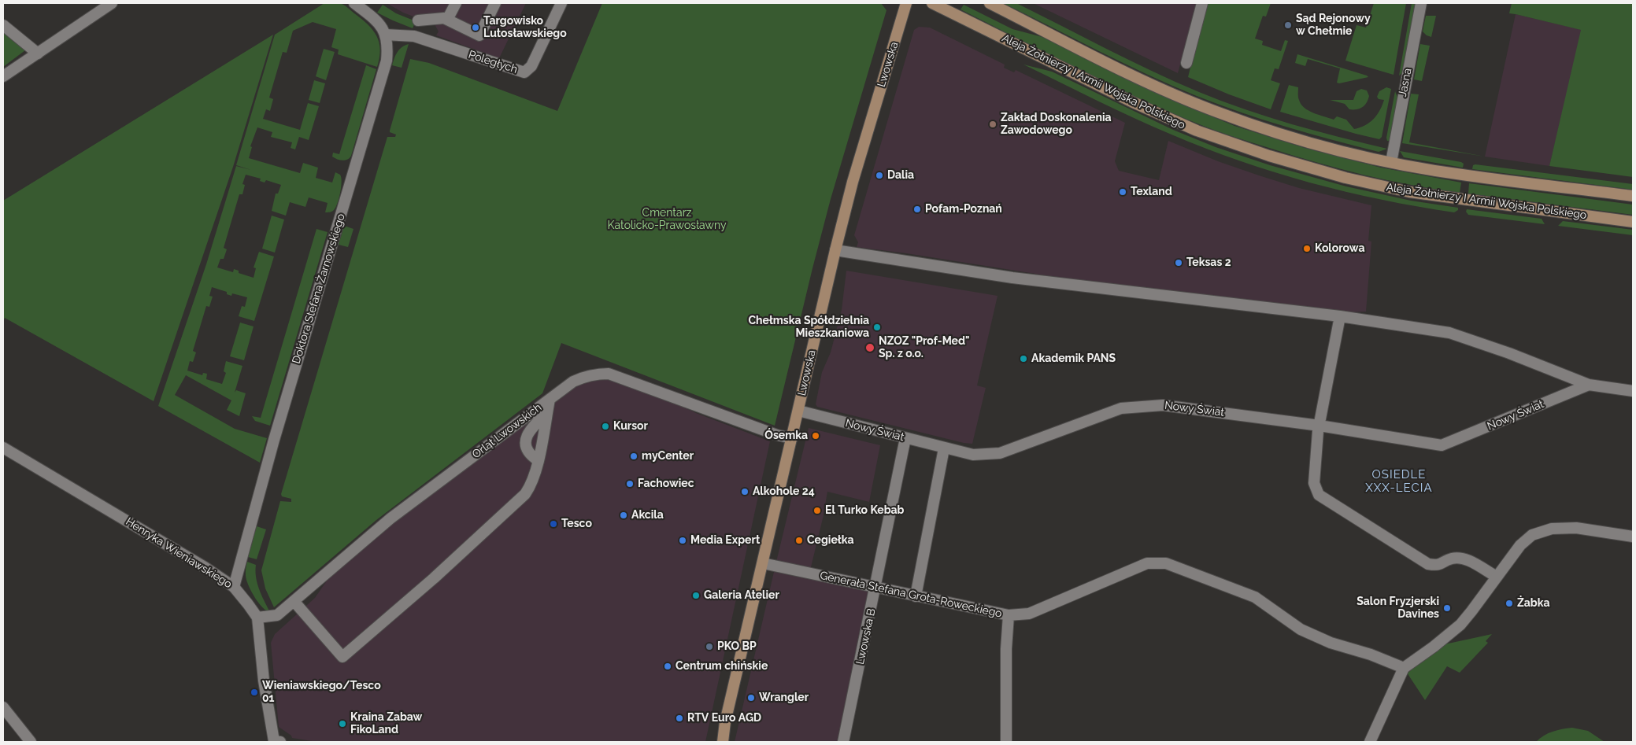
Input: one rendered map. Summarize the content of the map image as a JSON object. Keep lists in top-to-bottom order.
{
  "streets": {
    "main road": ["Lwowska", "Aleja Żołnierzy I Armii Wojska Polskiego"],
    "street": [
      "Poległych",
      "Jasna",
      "Doktora Stefana Żarnowskiego",
      "Nowy Świat",
      "Orląt Lwowskich",
      "Henryka Wieniawskiego",
      "Generała Stefana Grota-Roweckiego",
      "Lwowska B"
    ]
  },
  "crossings": [
    ["Poległych", "Doktora Stefana Żarnowskiego"],
    ["Lwowska", "Nowy Świat"],
    ["Lwowska", "Orląt Lwowskich"],
    ["Lwowska", "Generała Stefana Grota-Roweckiego"],
    ["Aleja Żołnierzy I Armii Wojska Polskiego", "Jasna"],
    ["Doktora Stefana Żarnowskiego", "Henryka Wieniawskiego"],
    ["Nowy Świat", "Lwowska B"],
    ["Orląt Lwowskich", "Henryka Wieniawskiego"],
    ["Generała Stefana Grota-Roweckiego", "Lwowska B"]
  ],
  "districts": ["OSIEDLE XXX-LECIA"],
  "parks": ["Cmentarz Katolicko-Prawosławny"],
  "places": [
    "Sąd Rejonowy w Chełmie",
    "Targowisko Lutosławskiego",
    "Zakład Doskonalenia Zawodowego",
    "Dalia",
    "Texland",
    "Pofam-Poznań",
    "Kolorowa",
    "Teksas 2",
    "Chełmska Spółdzielnia Mieszkaniowa",
    "NZOZ \"Prof-Med\" Sp. z o.o.",
    "Akademik PANS",
    "Kursor",
    "Ósemka",
    "myCenter",
    "Fachowiec",
    "Alkohole 24",
    "El Turko Kebab",
    "Akcila",
    "Tesco",
    "Media Expert",
    "Cegiełka",
    "Galeria Atelier",
    "Żabka",
    "Salon Fryzjerski Davines",
    "PKO BP",
    "Centrum chińskie",
    "Wieniawskiego/Tesco 01",
    "Wrangler",
    "RTV Euro AGD",
    "Kraina Zabaw FikoLand"
  ]
}
